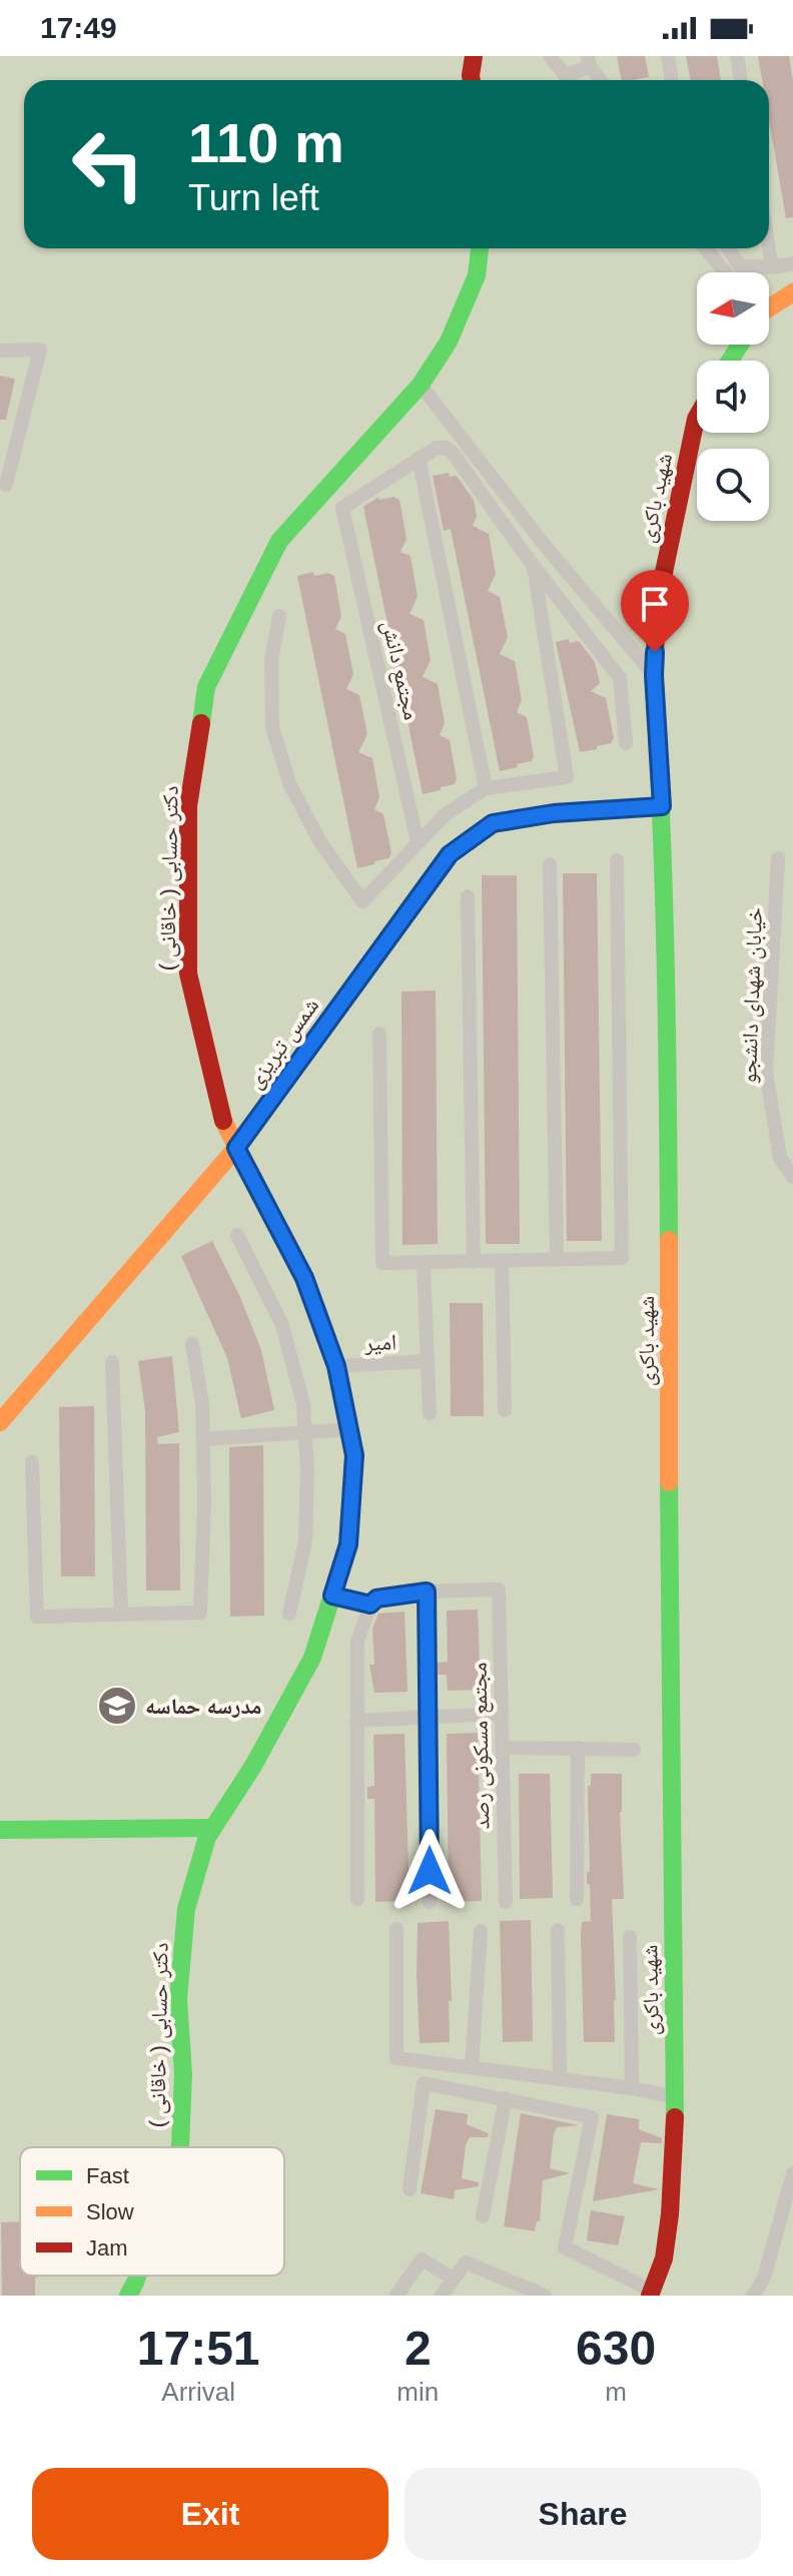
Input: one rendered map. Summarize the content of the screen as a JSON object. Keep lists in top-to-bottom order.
{
  "streets": {
    "street": [
      "شهید باکری",
      "مجتمع دانش",
      "دکتر حسابی ( خاقانی )",
      "خیابان شهدای دانشجو",
      "شمس تبریزی",
      "امیر",
      "مجتمع مسکونی رصد"
    ]
  },
  "crossings": [
    ["شهید باکری", "شمس تبریزی"],
    ["دکتر حسابی ( خاقانی )", "شمس تبریزی"],
    ["دکتر حسابی ( خاقانی )", "امیر"]
  ],
  "places": {
    "school or university": ["مدرسه حماسه"]
  },
  "legend": ["Fast", "Slow", "Jam"],
  "north": "left",
  "page": {
    "status": "17:49",
    "turn": ["110 m", "Turn left"],
    "eta": [
      "17:51",
      "Arrival",
      "2",
      "min",
      "630",
      "m"
    ],
    "buttons": ["Exit", "Share"]
  }
}
